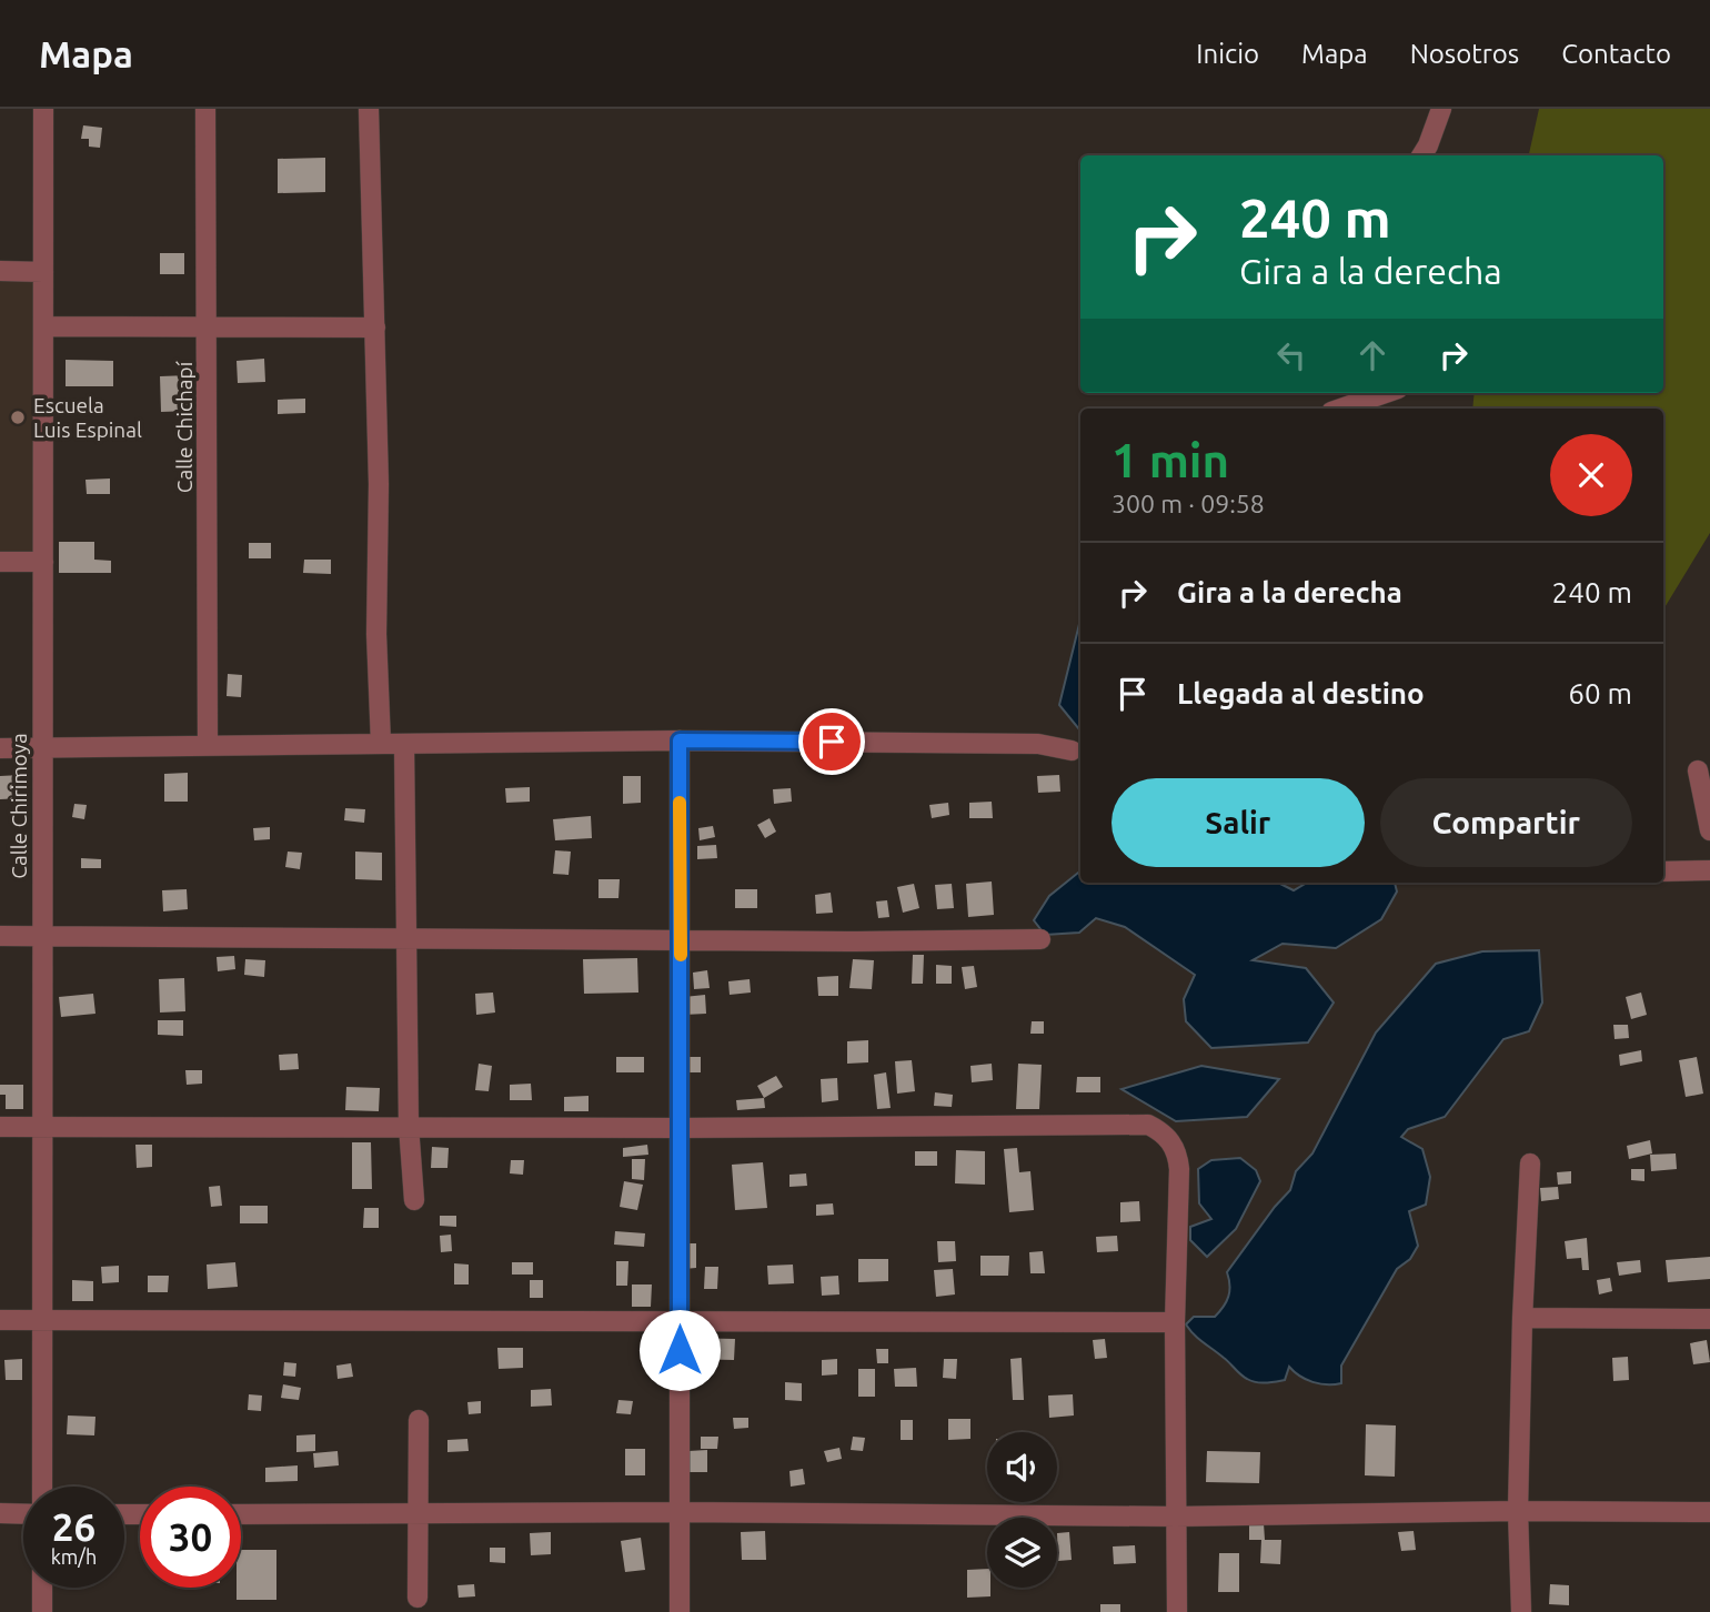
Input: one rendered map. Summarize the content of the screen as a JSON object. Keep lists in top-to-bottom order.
{
  "streets": {
    "street": ["Calle Chichapí", "Calle Chirimoya"]
  },
  "places": ["Escuela Luis Espinal"],
  "page": {
    "header": "Mapa",
    "nav": [
      "Inicio",
      "Mapa",
      "Nosotros",
      "Contacto"
    ],
    "turn": ["240 m", "Gira a la derecha"],
    "heading": ["1 min", "300 m · 09:58"],
    "list": [
      {
        "name": "Gira a la derecha",
        "value": "240 m"
      },
      {
        "name": "Llegada al destino",
        "value": "60 m"
      }
    ],
    "buttons": ["Salir", "Compartir"],
    "speed": "26 km/h",
    "limit": "30"
  }
}
